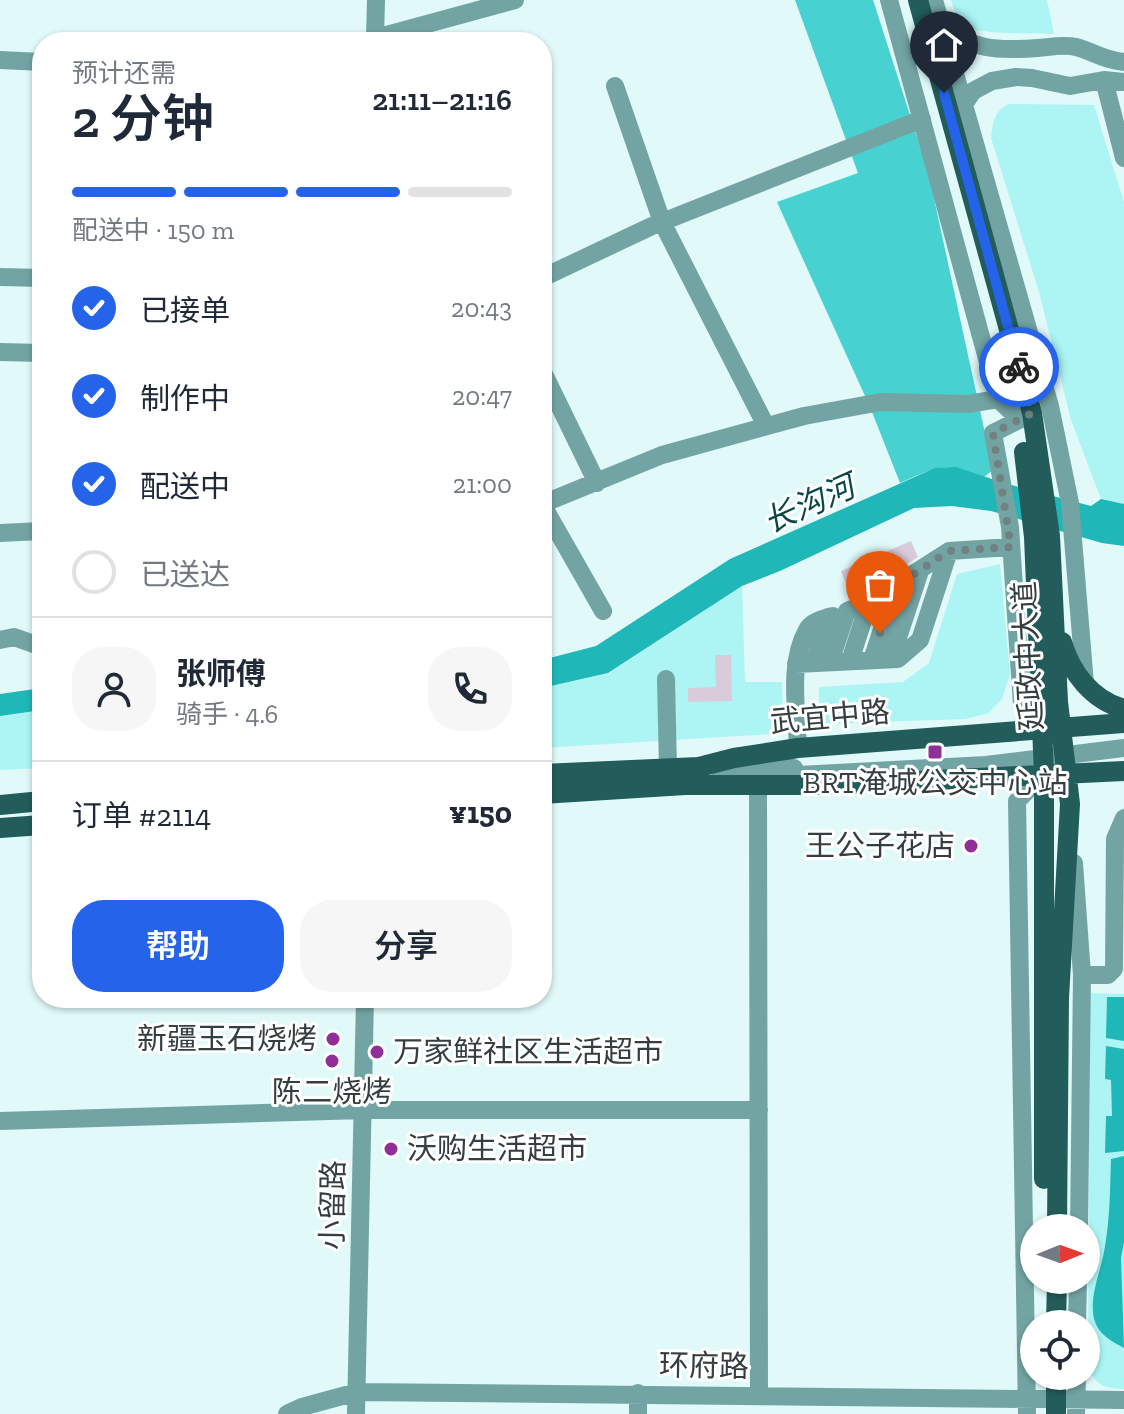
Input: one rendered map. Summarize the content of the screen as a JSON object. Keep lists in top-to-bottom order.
{
  "streets": {
    "main road": ["延政中大道", "武宜中路"],
    "street": ["小留路", "环府路"]
  },
  "crossings": [
    ["延政中大道", "武宜中路"],
    ["小留路", "环府路"]
  ],
  "water": ["长沟河"],
  "places": {
    "transit": ["BRT淹城公交中心站"],
    "other": [
      "王公子花店",
      "新疆玉石烧烤",
      "万家鲜社区生活超市",
      "陈二烧烤",
      "沃购生活超市"
    ]
  },
  "north": "right",
  "page": {
    "heading": ["2 分钟", "预计还需", "21:11–21:16"],
    "panel": [
      "张师傅",
      "骑手 · 4.6",
      "订单 #2114",
      "¥150"
    ],
    "bar": "配送中 · 150 m",
    "list": [
      ["已接单", "20:43"],
      ["制作中", "20:47"],
      ["配送中", "21:00"],
      "已送达"
    ],
    "buttons": ["帮助", "分享"]
  }
}
